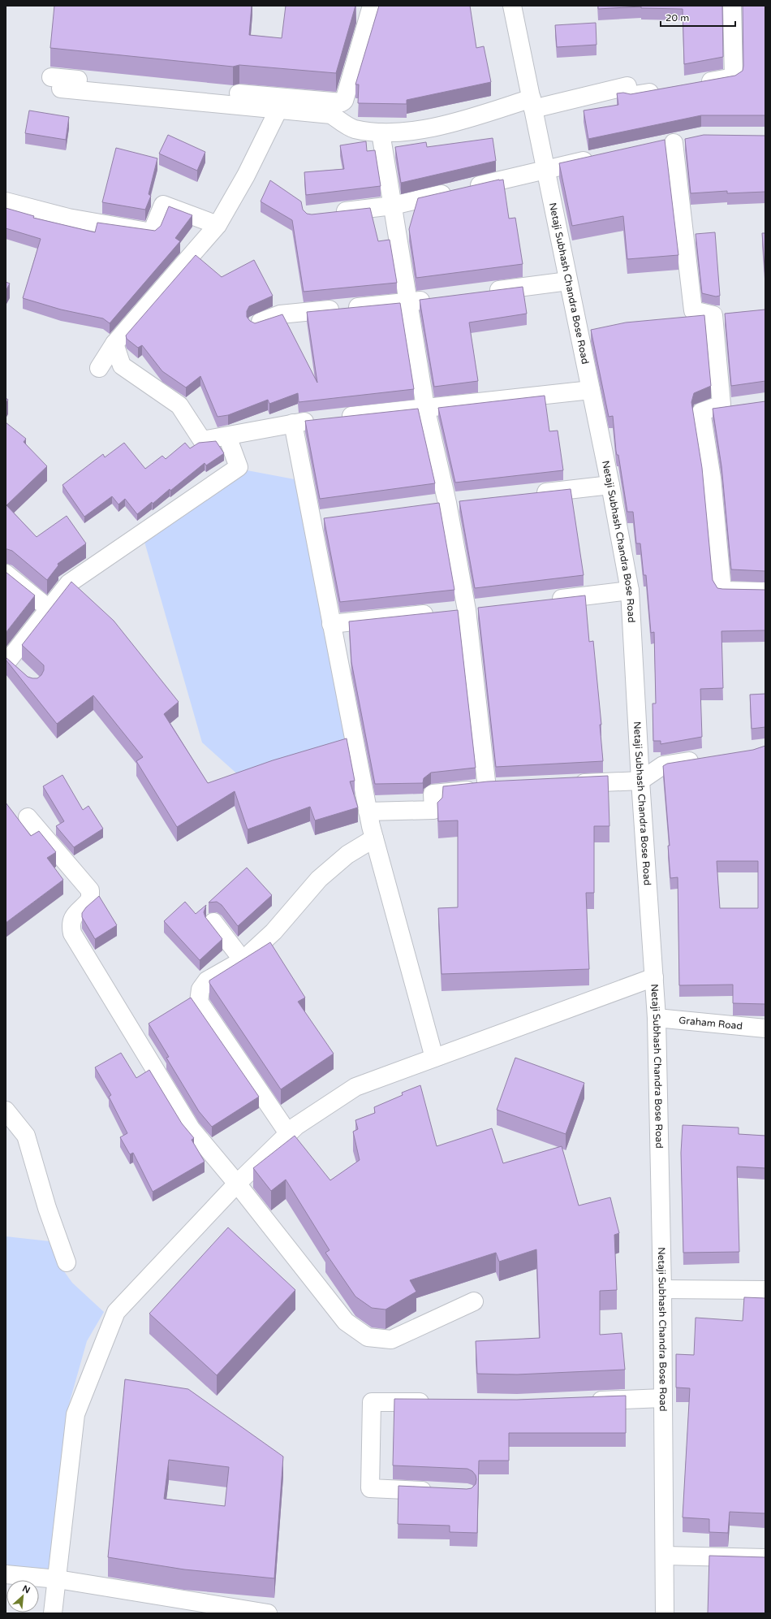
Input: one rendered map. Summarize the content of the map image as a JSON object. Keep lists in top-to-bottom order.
{
  "streets": {
    "street": ["Netaji Subhash Chandra Bose Road", "Graham Road"]
  },
  "crossings": [
    ["Netaji Subhash Chandra Bose Road", "Graham Road"]
  ],
  "scale_bar": "20 m",
  "north": "top right"
}
